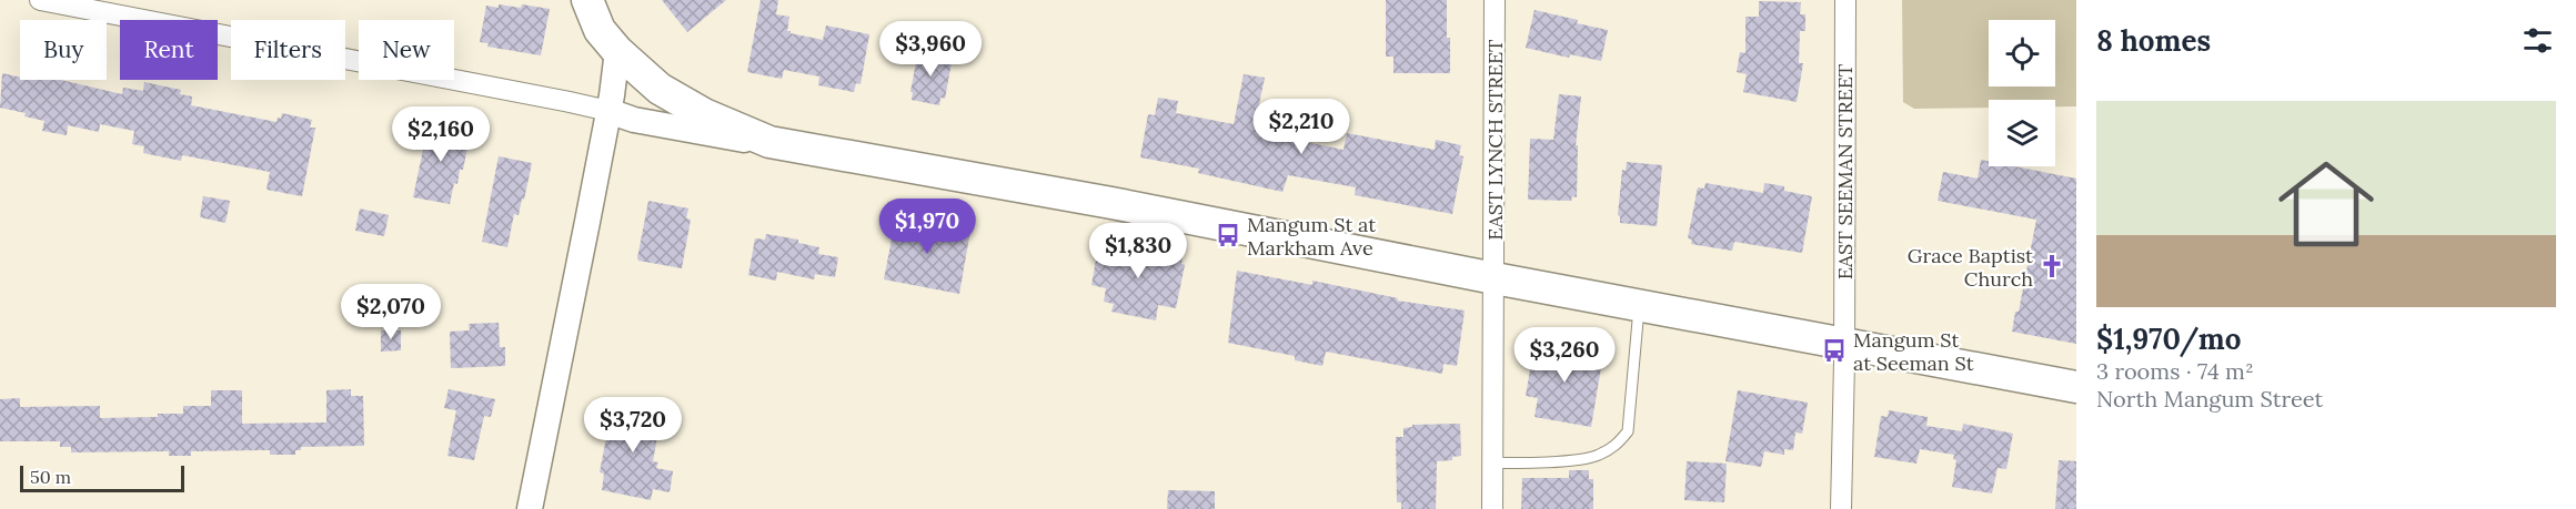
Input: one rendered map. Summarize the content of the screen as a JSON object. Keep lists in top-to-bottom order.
{
  "streets": {
    "street": ["EAST LYNCH STREET", "EAST SEEMAN STREET"]
  },
  "places": {
    "bus stop": ["Mangum St at Markham Ave", "Mangum St at Seeman St"],
    "church": ["Grace Baptist Church"]
  },
  "scale_bar": "50 m",
  "page": {
    "heading": "8 homes",
    "chip": [
      "Buy",
      "Rent",
      "Filters",
      "New"
    ],
    "price": [
      "$3,960",
      "$2,210",
      "$2,160",
      "$1,970",
      "$1,830",
      "$2,070",
      "$3,260",
      "$3,720"
    ],
    "list": [
      {
        "name": "$1,970/mo",
        "note": "3 rooms · 74 m² · North Mangum Street"
      }
    ],
    "scale": "50 m"
  }
}
